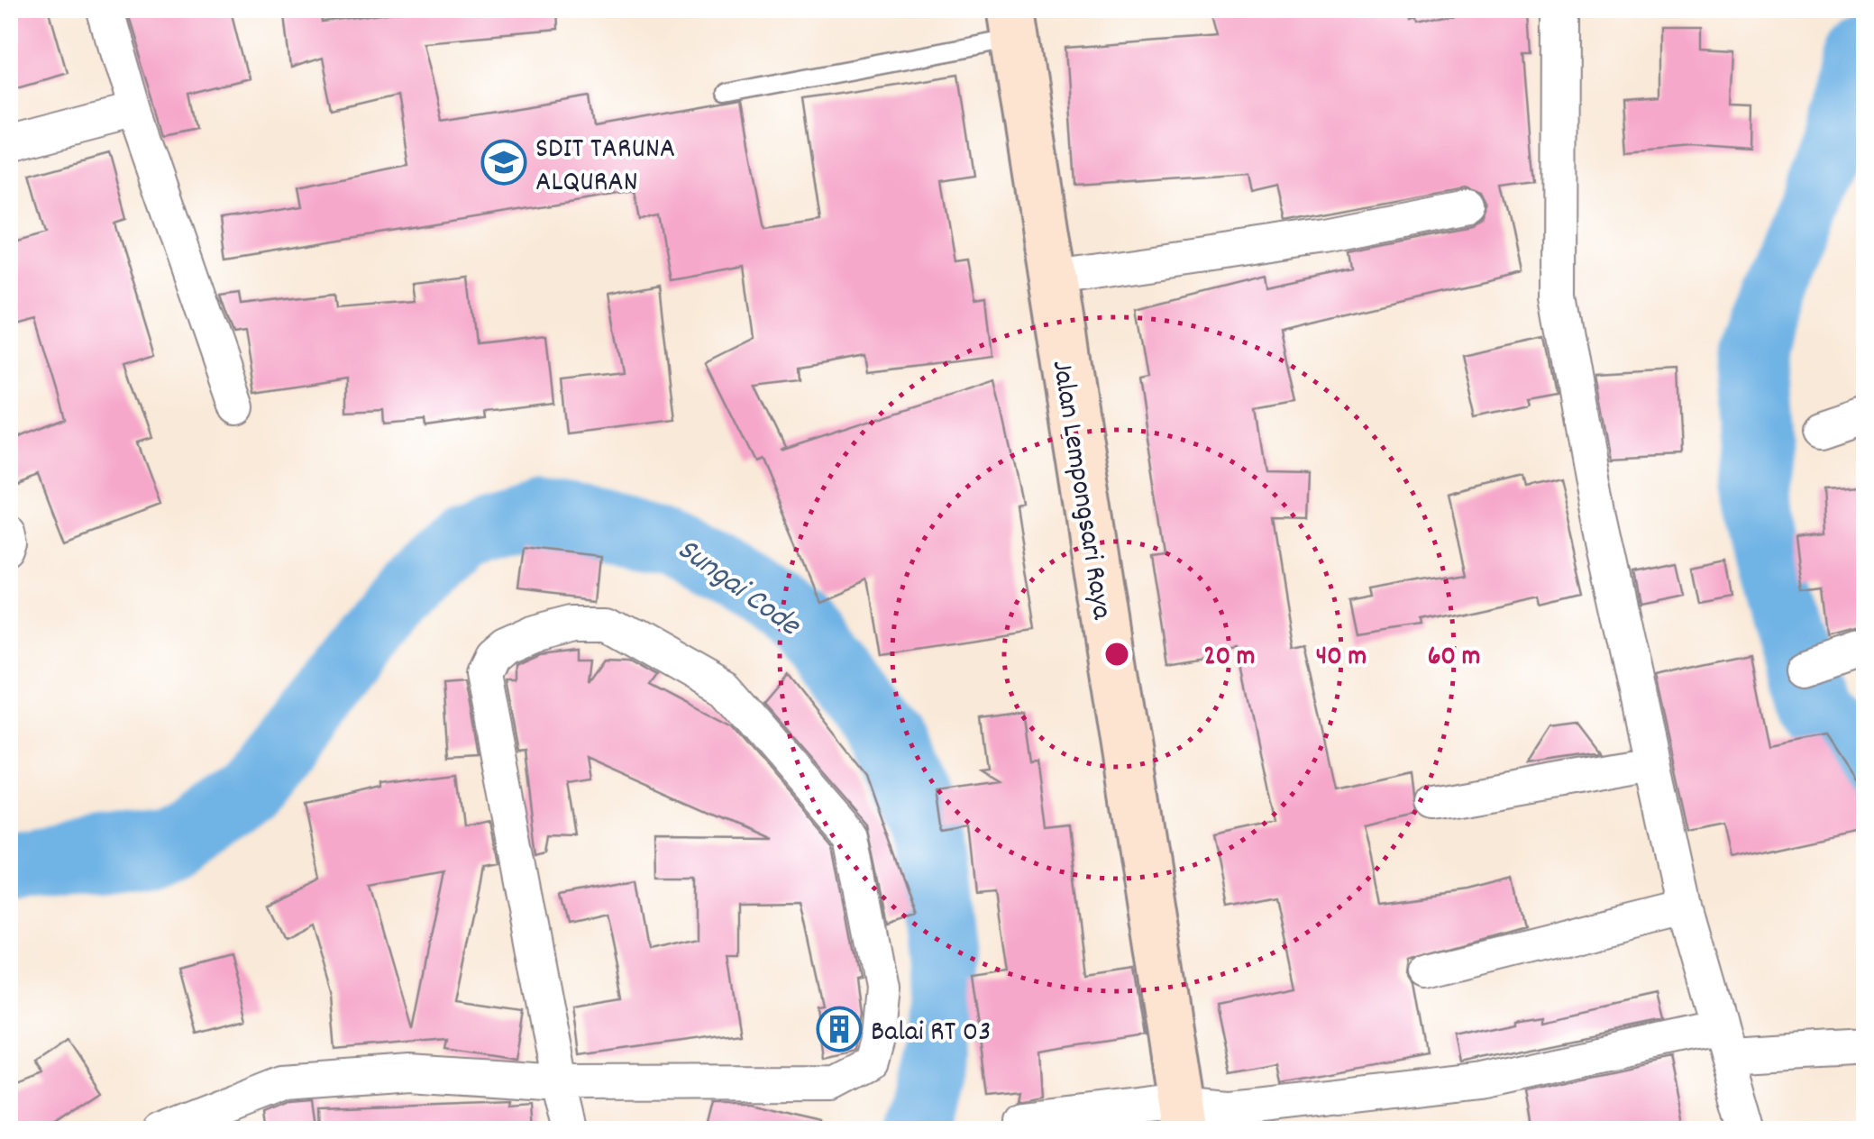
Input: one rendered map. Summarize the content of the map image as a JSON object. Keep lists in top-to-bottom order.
{
  "streets": {
    "main road": ["Jalan Lempongsari Raya"]
  },
  "water": ["Sungai Code"],
  "places": {
    "school or university": ["SDIT TARUNA ALQURAN"],
    "building": ["Balai RT 03"]
  },
  "rings": ["20 m", "40 m", "60 m"]
}
